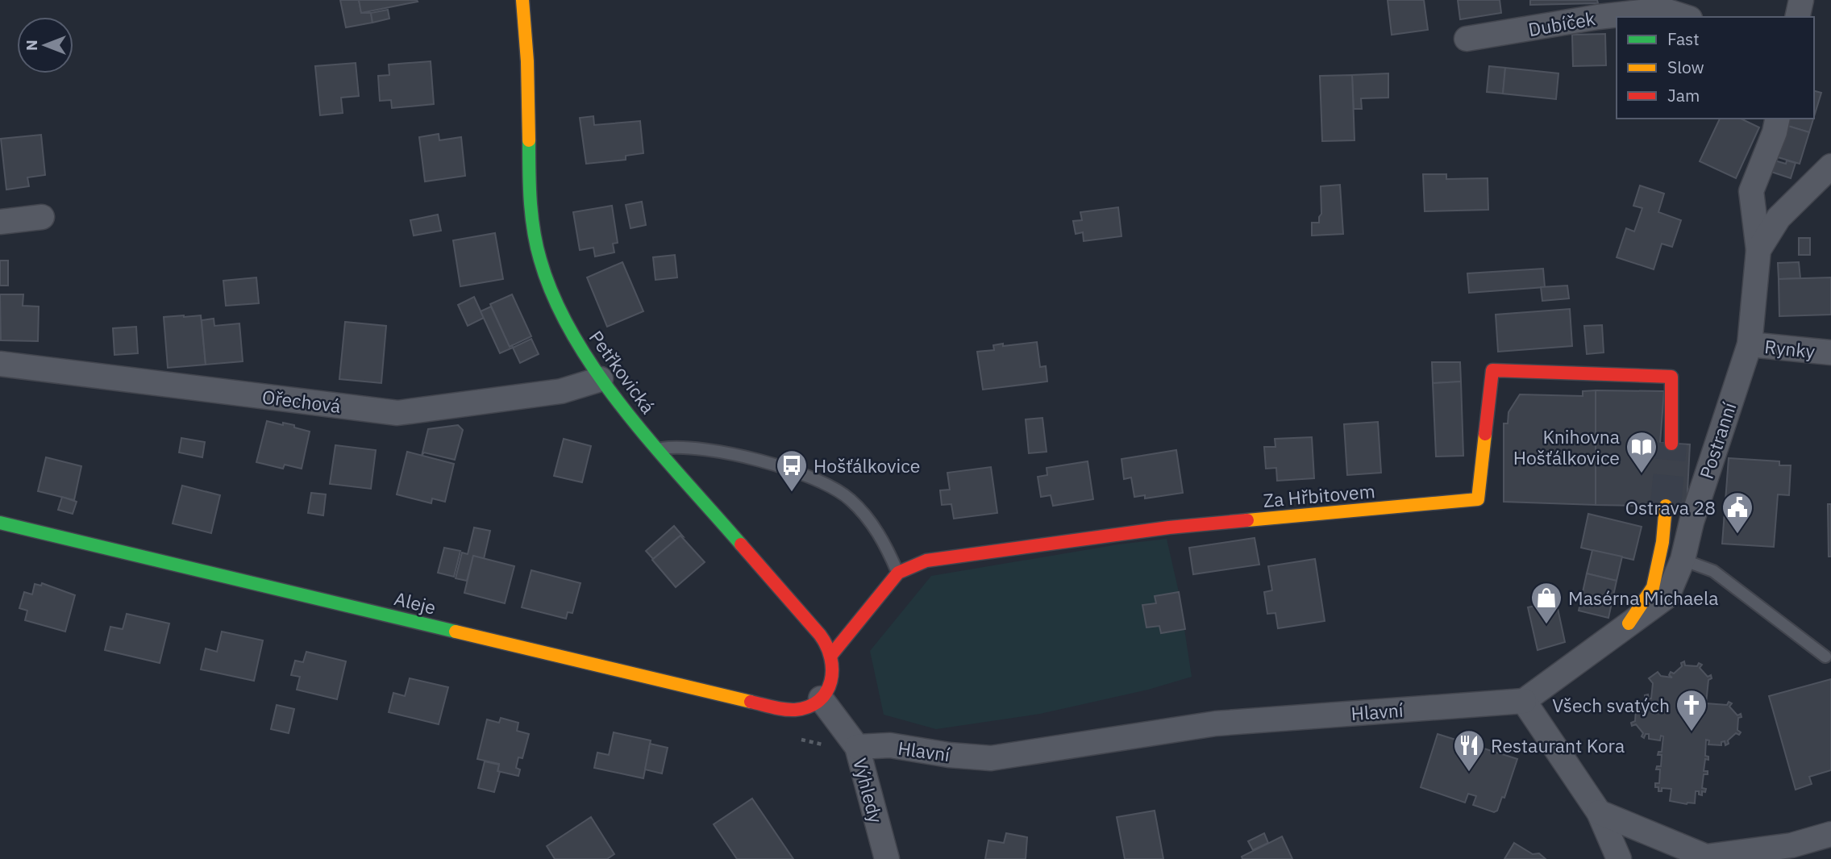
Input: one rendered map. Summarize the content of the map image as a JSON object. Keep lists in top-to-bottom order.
{
  "streets": {
    "street": [
      "Dubíček",
      "Rynky",
      "Petřkovická",
      "Ořechová",
      "Postranní",
      "Za Hřbitovem",
      "Aleje",
      "Hlavní",
      "Výhledy"
    ]
  },
  "crossings": [
    ["Rynky", "Postranní"],
    ["Petřkovická", "Ořechová"],
    ["Petřkovická", "Za Hřbitovem"],
    ["Postranní", "Hlavní"],
    ["Aleje", "Výhledy"],
    ["Hlavní", "Výhledy"]
  ],
  "places": {
    "library": ["Knihovna Hošťálkovice"],
    "bus stop": ["Hošťálkovice"],
    "public building": ["Ostrava 28"],
    "shop": ["Masérna Michaela"],
    "church": ["Všech svatých"],
    "restaurant": ["Restaurant Kora"]
  },
  "legend": ["Fast", "Slow", "Jam"],
  "north": "left"
}
